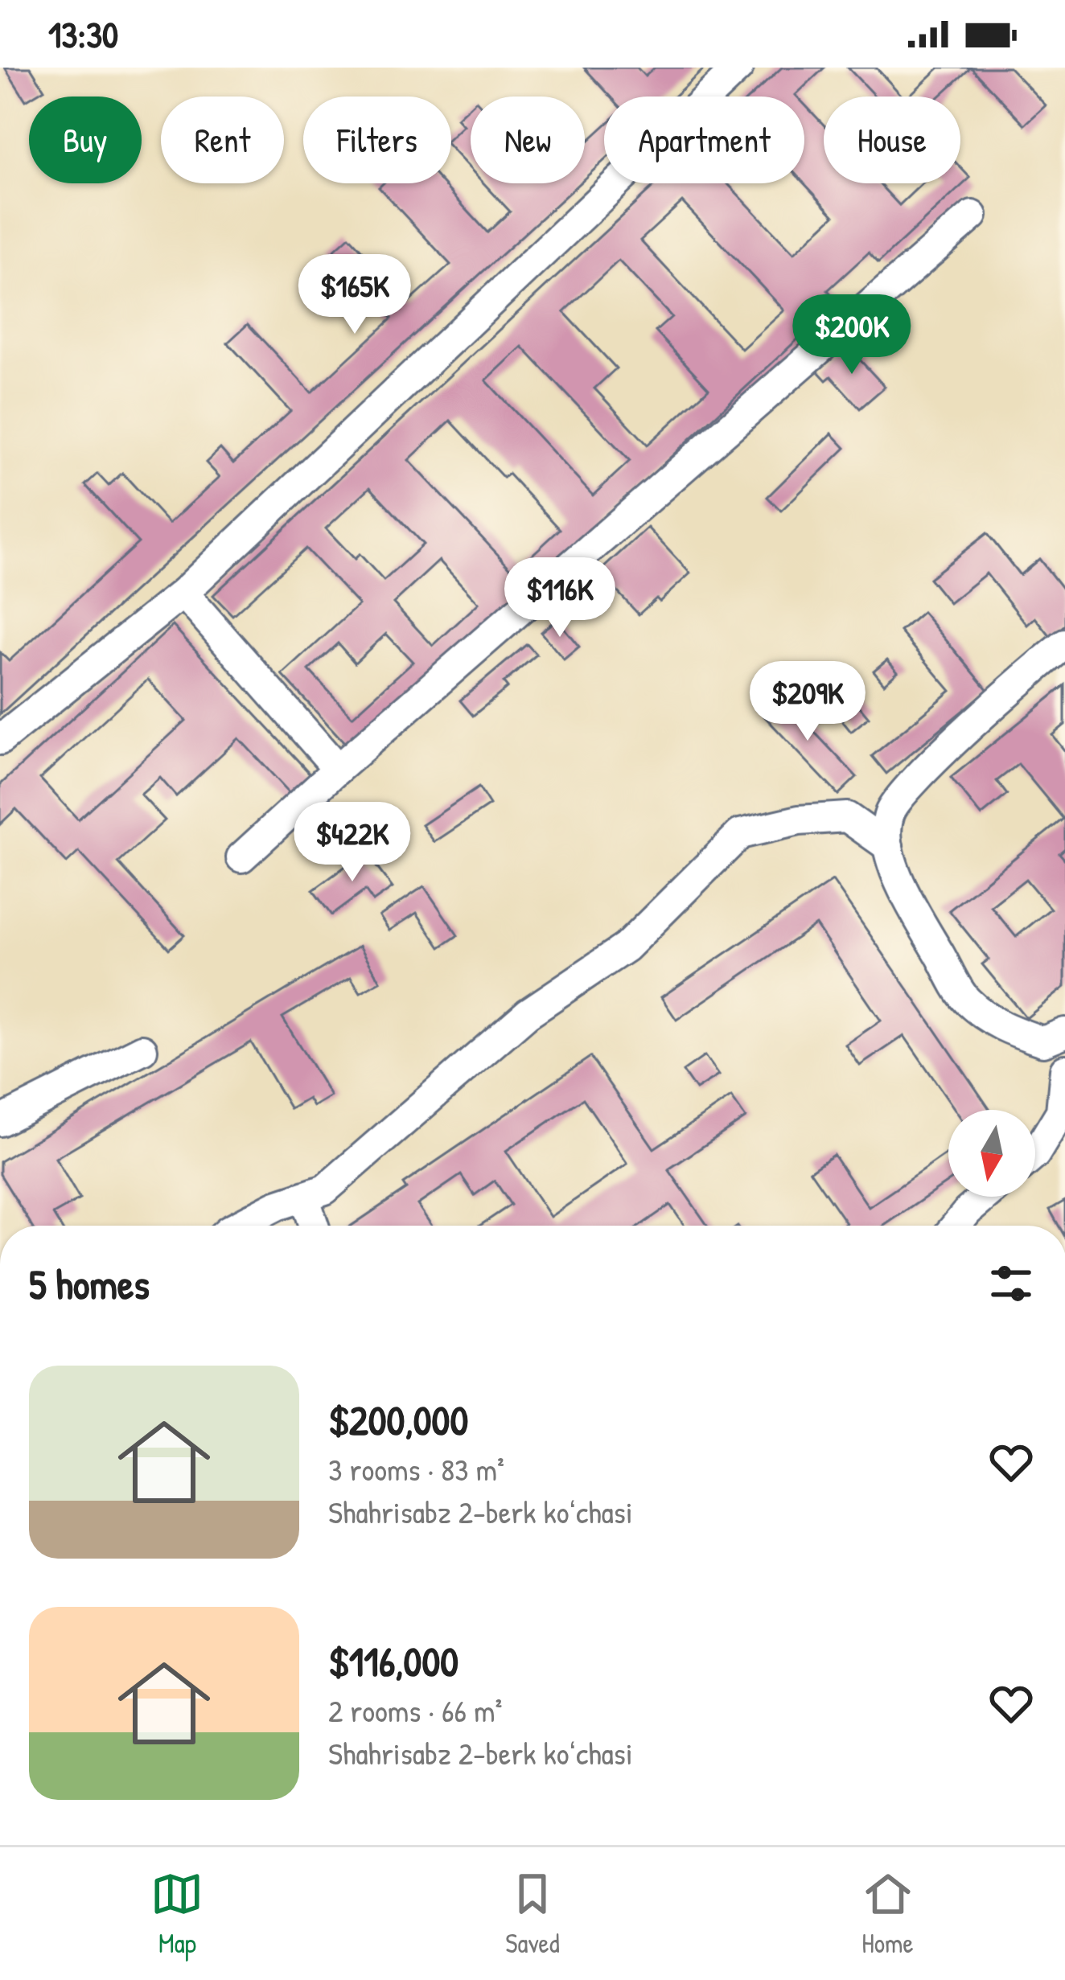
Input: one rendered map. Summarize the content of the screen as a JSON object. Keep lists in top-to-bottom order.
{
  "north": "bottom",
  "page": {
    "status": "13:30",
    "chip": [
      "Buy",
      "Rent",
      "Filters",
      "New",
      "Apartment",
      "House"
    ],
    "price": [
      "$165K",
      "$200K",
      "$116K",
      "$209K",
      "$422K"
    ],
    "heading": "5 homes",
    "list": [
      {
        "name": "$200,000",
        "note": "3 rooms · 83 m² · Shahrisabz 2-berk koʻchasi"
      },
      {
        "name": "$116,000",
        "note": "2 rooms · 66 m² · Shahrisabz 2-berk koʻchasi"
      }
    ],
    "tabs": ["Map", "Saved", "Home"]
  }
}
